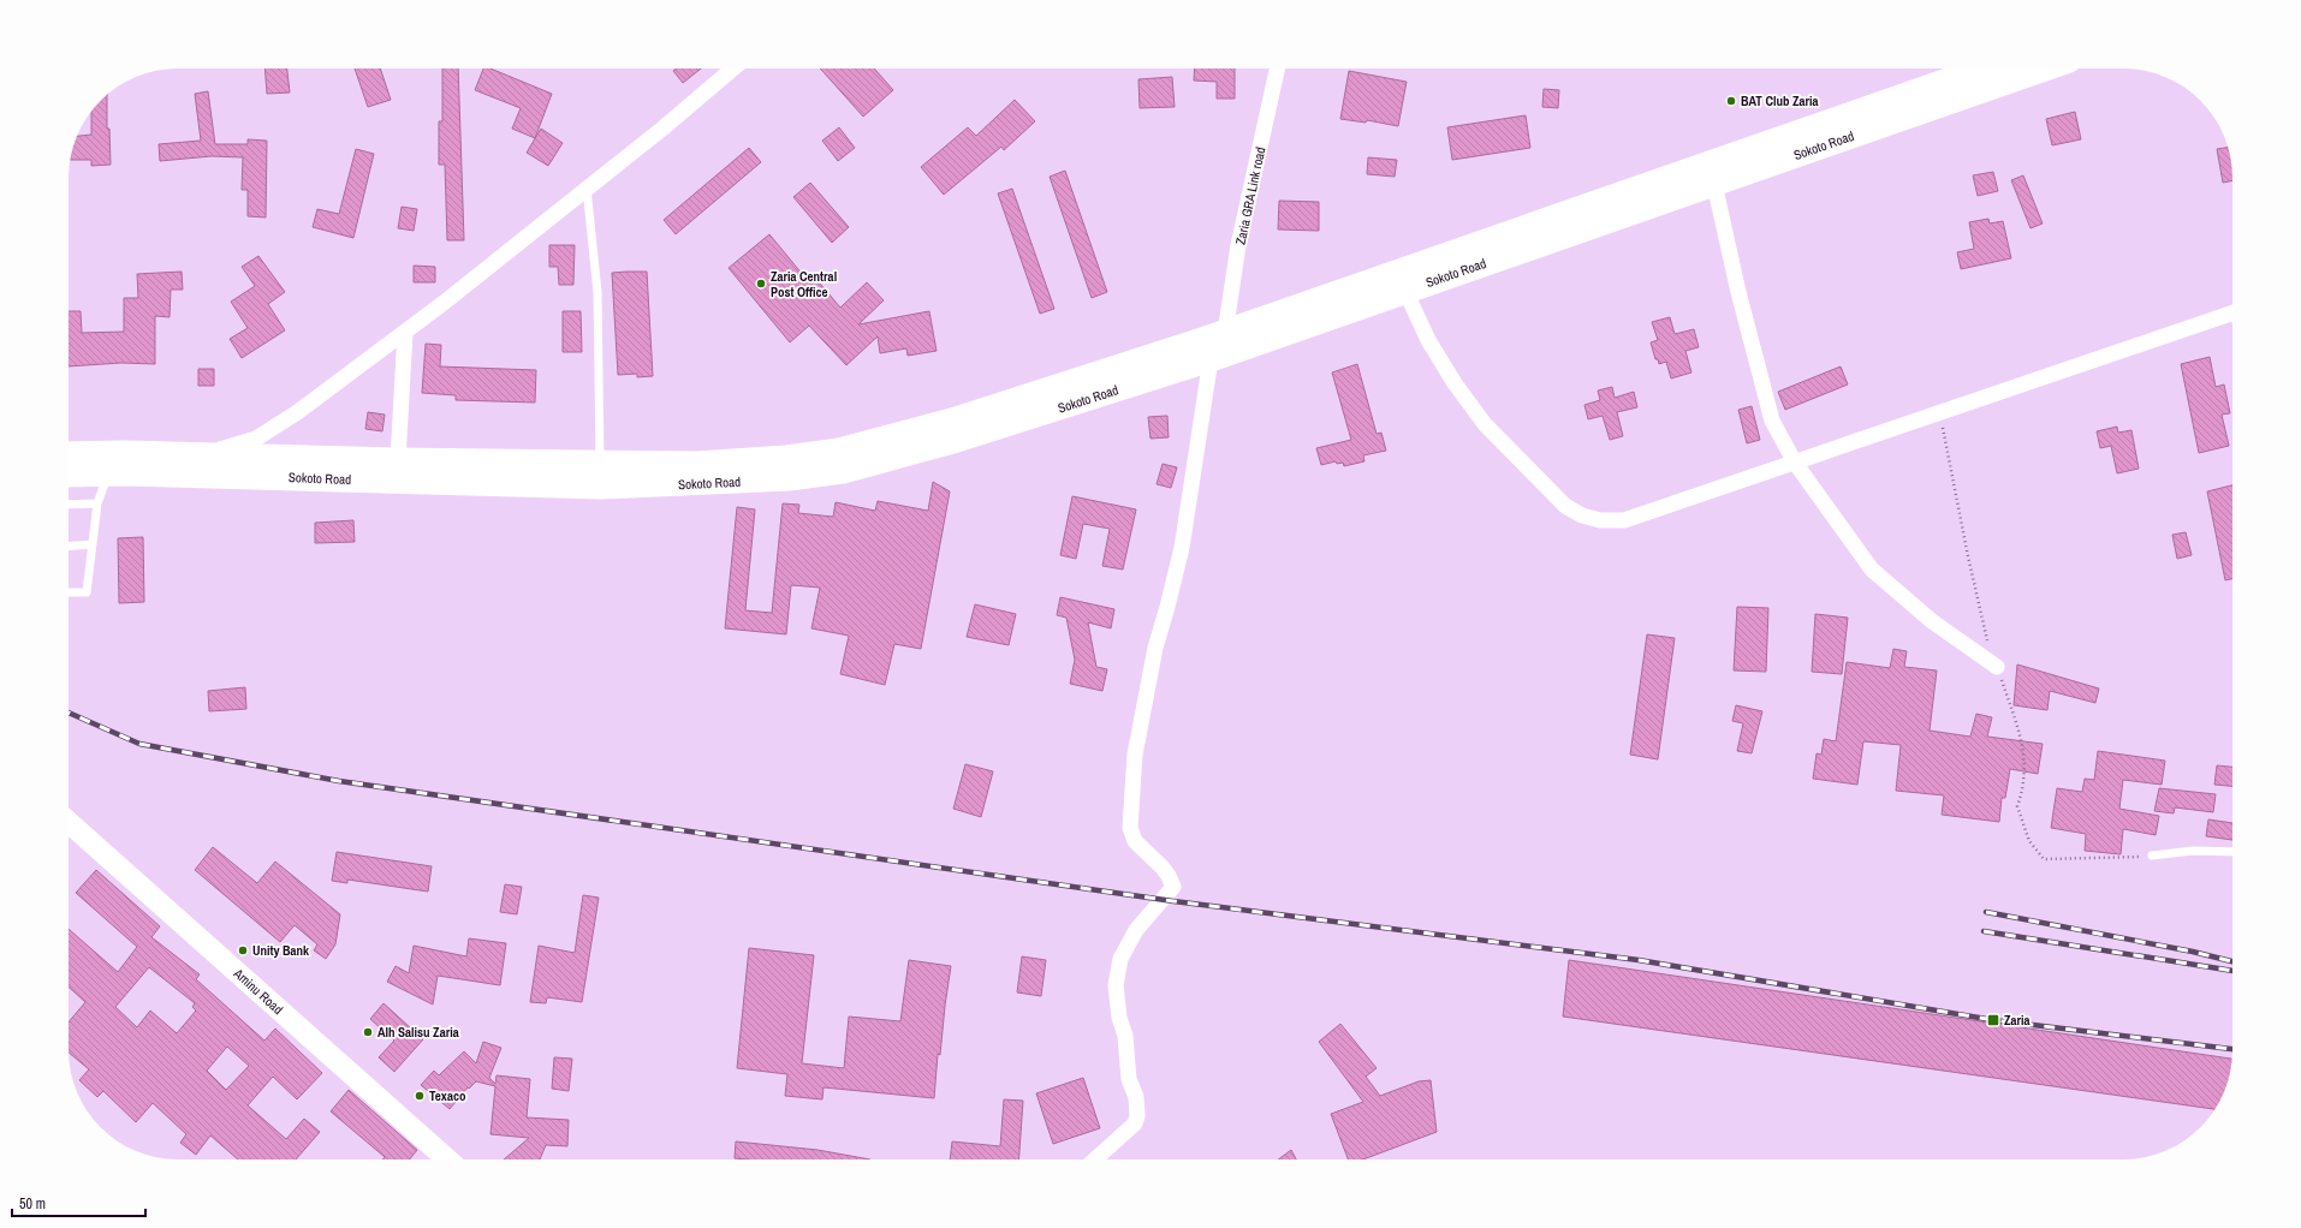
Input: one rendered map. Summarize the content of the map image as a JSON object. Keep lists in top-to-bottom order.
{
  "streets": {
    "main road": ["Sokoto Road"],
    "street": ["Zaria GRA Link road", "Aminu Road"]
  },
  "crossings": [
    ["Sokoto Road", "Zaria GRA Link road"]
  ],
  "places": {
    "other": [
      "BAT Club Zaria",
      "Zaria Central Post Office",
      "Unity Bank",
      "Alh Salisu Zaria",
      "Texaco"
    ],
    "transit": ["Zaria"]
  },
  "scale_bar": "50 m"
}
